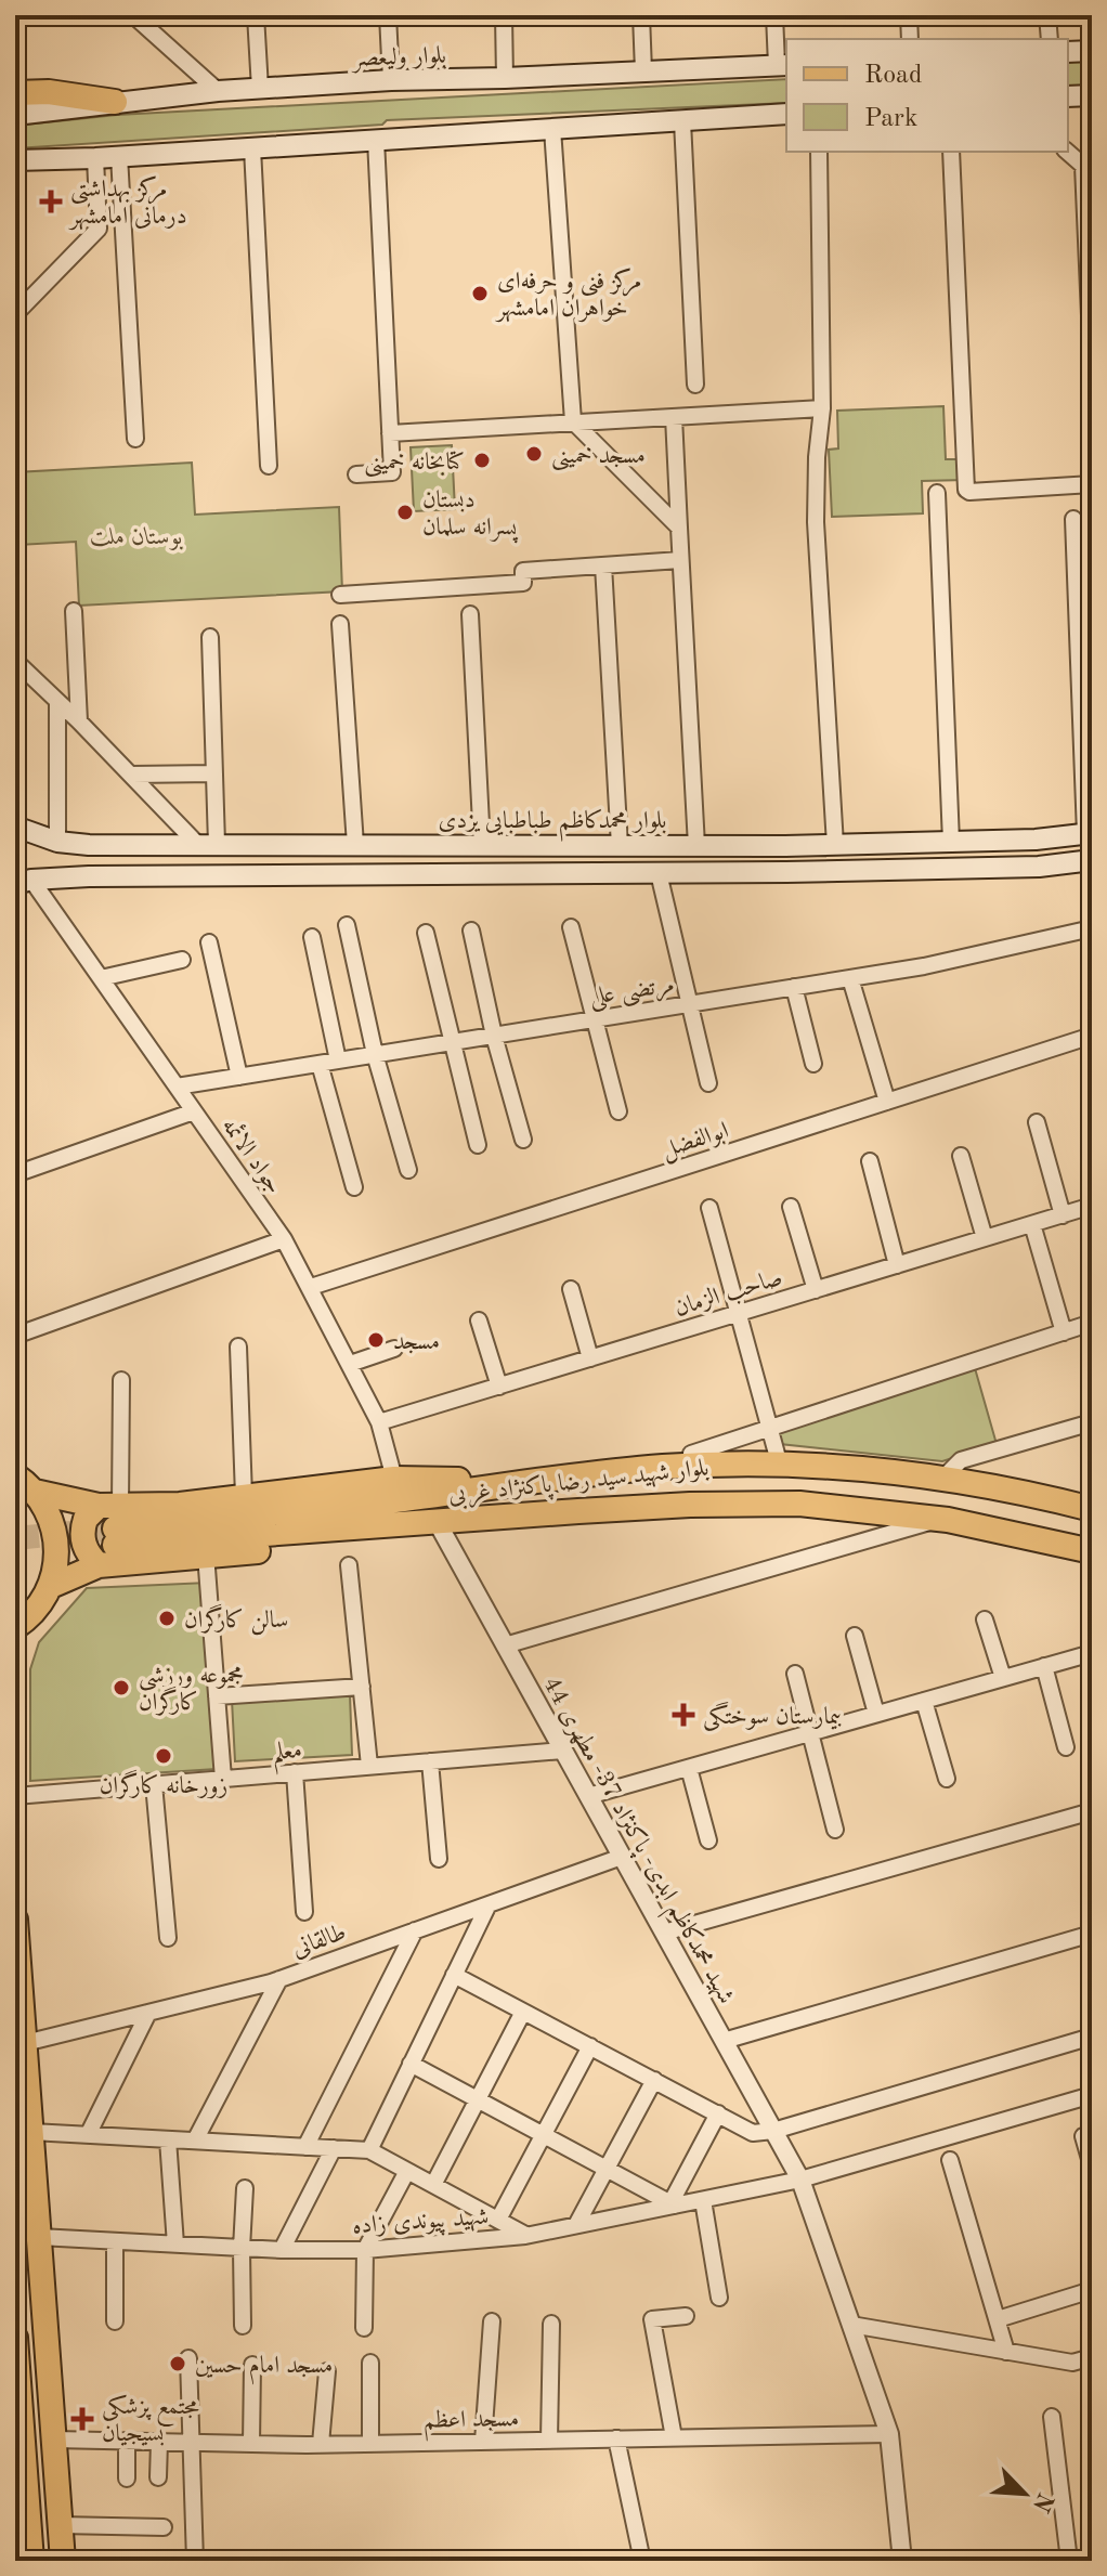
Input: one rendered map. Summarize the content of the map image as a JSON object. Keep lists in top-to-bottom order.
{
  "streets": {
    "main road": ["بلوار ولیعصر", "بلوار محمدکاظم طباطبایی یزدی", "بلوار شهید سید رضا پاکنژاد غربی"],
    "street": [
      "مرتضی علی",
      "ابوالفضل",
      "جواد الائمه",
      "صاحب الزمان",
      "معلم",
      "شهید محمدکاظم ابدی- پاکنژاد 37- مطهری 44",
      "طالقانی",
      "شهید پیوندی زاده",
      "مسجد اعظم"
    ]
  },
  "crossings": [
    ["مرتضی علی", "جواد الائمه"],
    ["ابوالفضل", "جواد الائمه"],
    ["جواد الائمه", "صاحب الزمان"],
    ["معلم", "شهید محمدکاظم ابدی- پاکنژاد 37- مطهری 44"],
    ["شهید محمدکاظم ابدی- پاکنژاد 37- مطهری 44", "طالقانی"],
    ["شهید محمدکاظم ابدی- پاکنژاد 37- مطهری 44", "شهید پیوندی زاده"]
  ],
  "parks": ["بوستان ملت"],
  "places": {
    "health": ["مرکز بهداشتی درمانی امامشهر", "بیمارستان سوختگی", "مجتمع پزشکی بسیجیان"],
    "other": [
      "مرکز فنی و حرفه‌ای خواهران امامشهر",
      "مسجد خمینی",
      "کتابخانه خمینی",
      "دبستان پسرانه سلمان",
      "مسجد",
      "سالن کارگران",
      "مجموعه ورزشی کارگران",
      "زورخانه کارگران",
      "مسجد امام حسین"
    ]
  },
  "legend": ["Road", "Park"],
  "north": "bottom right"
}
